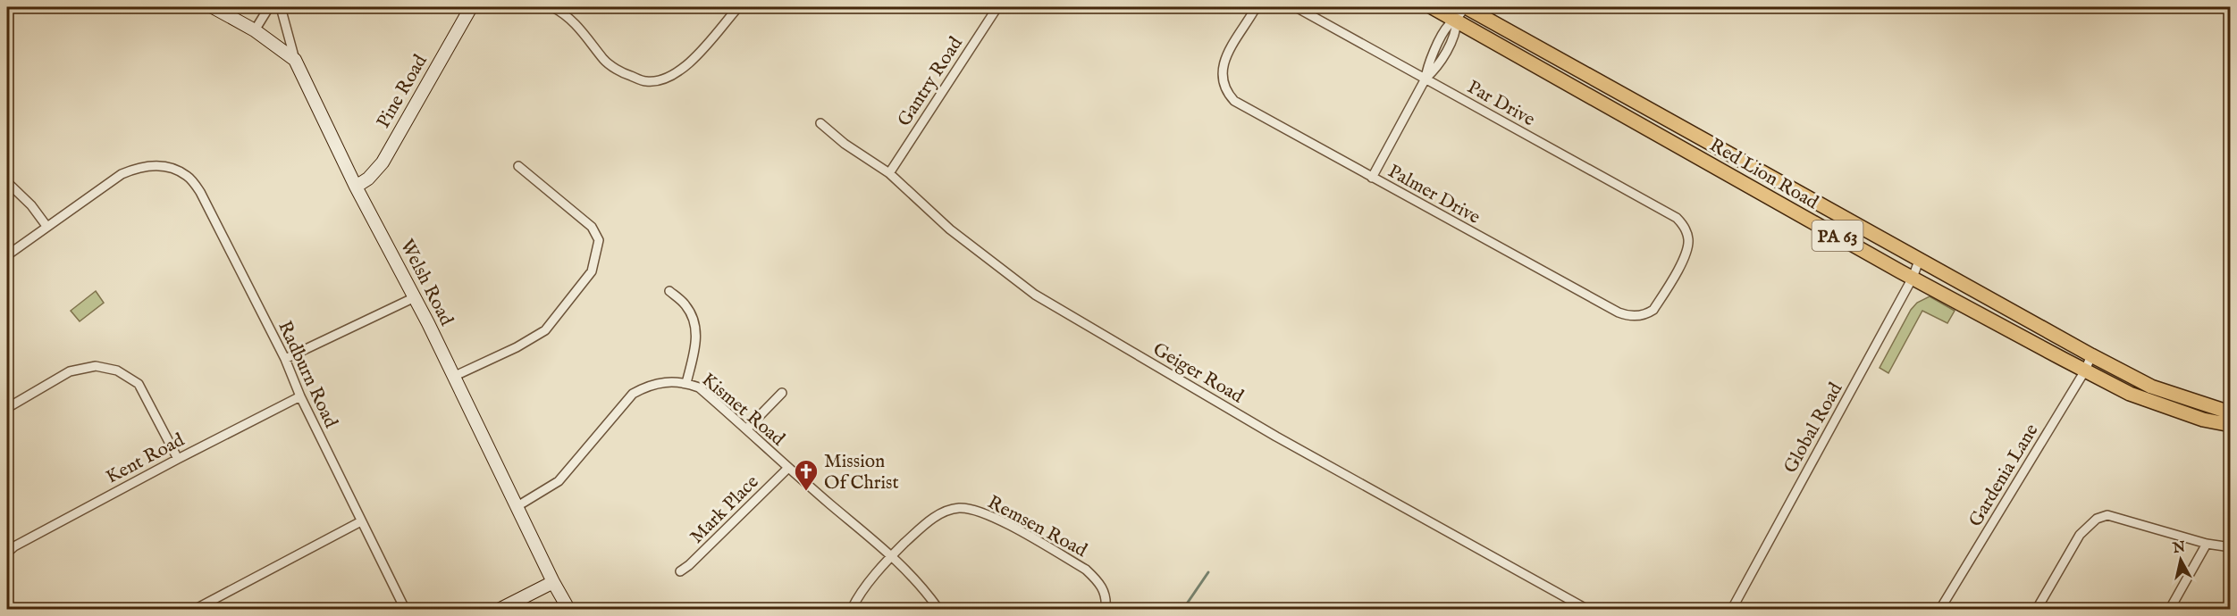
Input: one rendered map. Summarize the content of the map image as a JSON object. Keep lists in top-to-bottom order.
{
  "streets": {
    "main road": [
      "Pine Road",
      "Red Lion Road",
      "PA 63",
      "Welsh Road"
    ],
    "street": [
      "Gantry Road",
      "Par Drive",
      "Palmer Drive",
      "Geiger Road",
      "Radburn Road",
      "Kismet Road",
      "Global Road",
      "Kent Road",
      "Gardenia Lane",
      "Mark Place",
      "Remsen Road"
    ]
  },
  "crossings": [
    ["Gantry Road", "Geiger Road"],
    ["Pine Road", "Welsh Road"],
    ["Par Drive", "Palmer Drive"],
    ["Red Lion Road", "Global Road"],
    ["Red Lion Road", "Gardenia Lane"],
    ["Welsh Road", "Kismet Road"],
    ["Radburn Road", "Kent Road"],
    ["Kismet Road", "Mark Place"],
    ["Kismet Road", "Remsen Road"]
  ],
  "places": {
    "church": ["Mission Of Christ"]
  },
  "north": "top"
}
